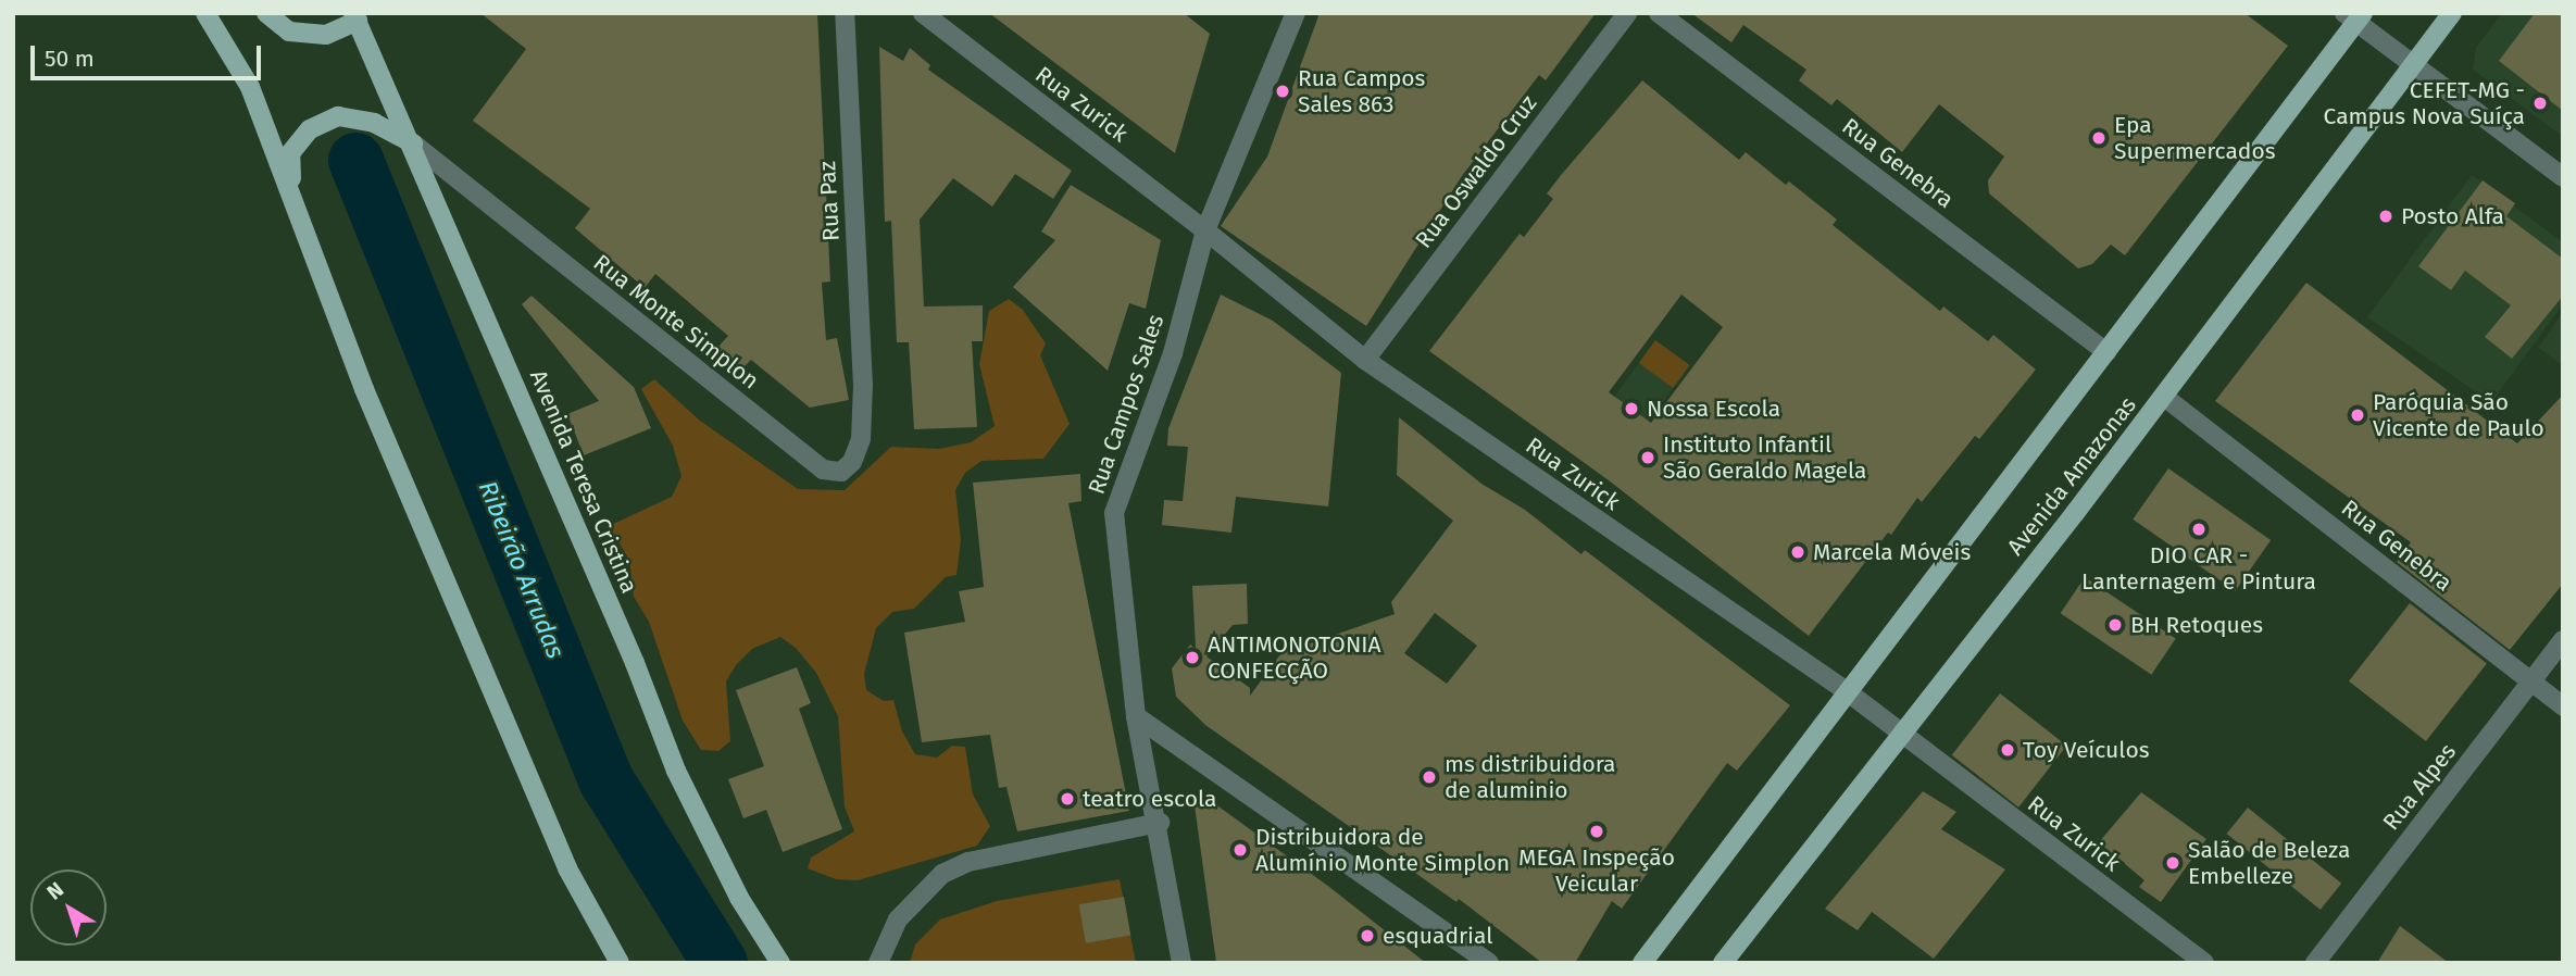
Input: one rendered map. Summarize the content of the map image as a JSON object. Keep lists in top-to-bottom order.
{
  "streets": {
    "main road": ["Avenida Amazonas", "Avenida Teresa Cristina"],
    "street": [
      "Rua Zurick",
      "Rua Genebra",
      "Rua Oswaldo Cruz",
      "Rua Paz",
      "Rua Monte Simplon",
      "Rua Campos Sales",
      "Rua Alpes"
    ]
  },
  "crossings": [
    ["Rua Zurick", "Rua Oswaldo Cruz"],
    ["Rua Zurick", "Rua Campos Sales"],
    ["Rua Zurick", "Avenida Amazonas"],
    ["Rua Genebra", "Avenida Amazonas"],
    ["Rua Genebra", "Rua Alpes"],
    ["Rua Paz", "Rua Monte Simplon"],
    ["Rua Monte Simplon", "Avenida Teresa Cristina"]
  ],
  "water": ["Ribeirão Arrudas"],
  "places": [
    "Rua Campos Sales 863",
    "CEFET-MG - Campus Nova Suíça",
    "Epa Supermercados",
    "Posto Alfa",
    "Nossa Escola",
    "Paróquia São Vicente de Paulo",
    "Instituto Infantil São Geraldo Magela",
    "DIO CAR - Lanternagem e Pintura",
    "Marcela Móveis",
    "BH Retoques",
    "ANTIMONOTONIA CONFECÇÃO",
    "Toy Veículos",
    "ms distribuidora de aluminio",
    "teatro escola",
    "MEGA Inspeção Veicular",
    "Distribuidora de Alumínio Monte Simplon",
    "Salão de Beleza Embelleze",
    "esquadrial"
  ],
  "scale_bar": "50 m",
  "north": "top left"
}
